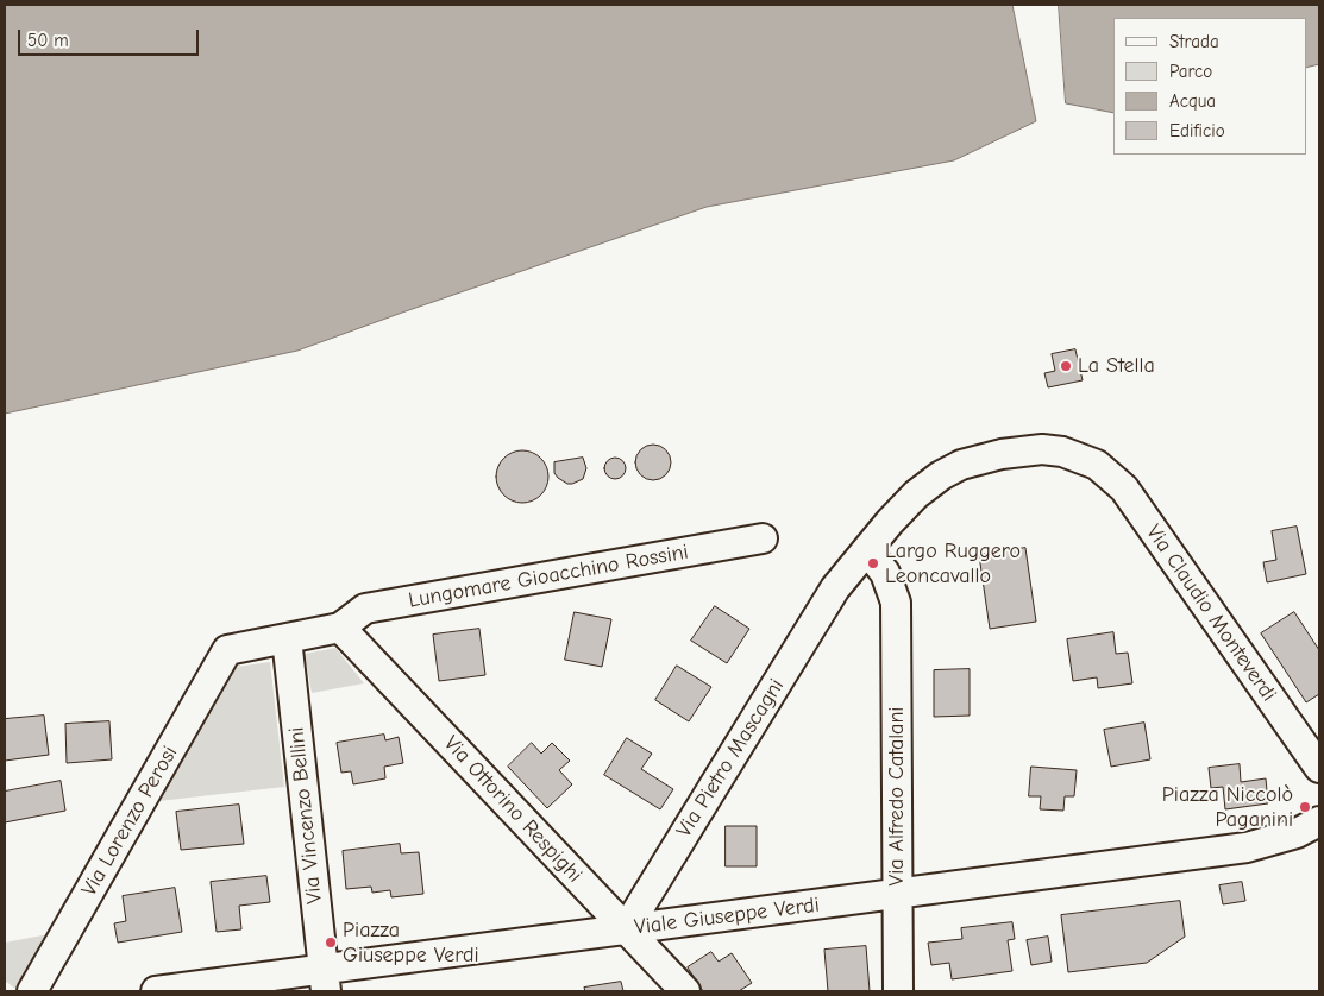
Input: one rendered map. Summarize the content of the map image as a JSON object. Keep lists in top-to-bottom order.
{
  "streets": {
    "street": [
      "Lungomare Gioacchino Rossini",
      "Via Claudio Monteverdi",
      "Via Pietro Mascagni",
      "Via Alfredo Catalani",
      "Via Ottorino Respighi",
      "Via Vincenzo Bellini",
      "Via Lorenzo Perosi",
      "Viale Giuseppe Verdi"
    ]
  },
  "crossings": [
    ["Lungomare Gioacchino Rossini", "Via Ottorino Respighi"],
    ["Via Claudio Monteverdi", "Via Pietro Mascagni"],
    ["Via Claudio Monteverdi", "Via Alfredo Catalani"],
    ["Via Pietro Mascagni", "Via Alfredo Catalani"],
    ["Via Pietro Mascagni", "Via Ottorino Respighi"],
    ["Via Pietro Mascagni", "Viale Giuseppe Verdi"],
    ["Via Alfredo Catalani", "Viale Giuseppe Verdi"],
    ["Via Ottorino Respighi", "Viale Giuseppe Verdi"],
    ["Via Vincenzo Bellini", "Via Lorenzo Perosi"],
    ["Via Vincenzo Bellini", "Viale Giuseppe Verdi"]
  ],
  "places": [
    "La Stella",
    "Largo Ruggero Leoncavallo",
    "Piazza Niccolò Paganini",
    "Piazza Giuseppe Verdi"
  ],
  "legend": [
    "Strada",
    "Parco",
    "Acqua",
    "Edificio"
  ],
  "scale_bar": "50 m"
}
